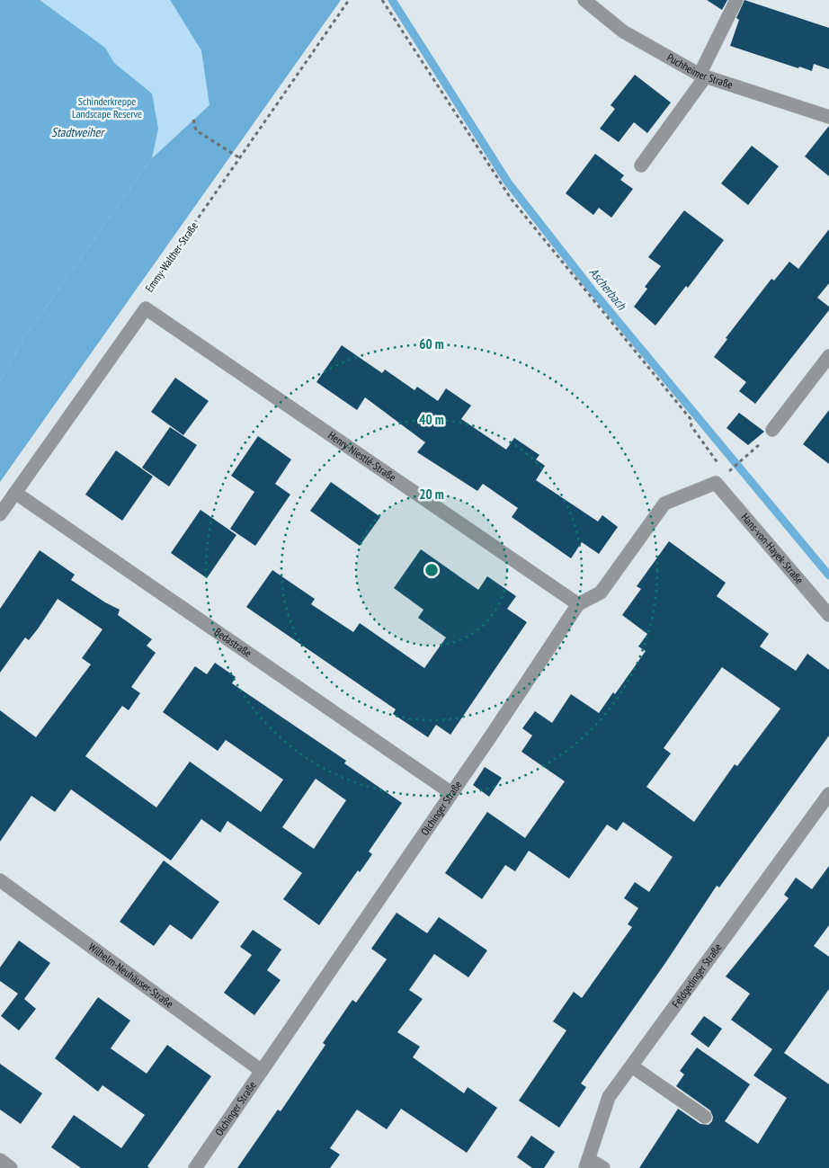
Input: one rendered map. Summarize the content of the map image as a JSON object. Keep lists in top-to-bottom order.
{
  "streets": {
    "street": [
      "Puchheimer Straße",
      "Emmy-Walther-Straße",
      "Henry-Niestlé-Straße",
      "Hans-von-Hayek-Straße",
      "Bedastraße",
      "Olchinger Straße",
      "Wilhelm-Neuhäuser-Straße",
      "Feldgedinger Straße"
    ]
  },
  "crossings": [
    ["Emmy-Walther-Straße", "Henry-Niestlé-Straße"],
    ["Emmy-Walther-Straße", "Bedastraße"],
    ["Henry-Niestlé-Straße", "Olchinger Straße"],
    ["Hans-von-Hayek-Straße", "Olchinger Straße"],
    ["Bedastraße", "Olchinger Straße"],
    ["Olchinger Straße", "Wilhelm-Neuhäuser-Straße"]
  ],
  "water": ["Stadtweiher", "Ascherbach"],
  "parks": ["Schinderkreppe Landscape Reserve"],
  "rings": ["60 m", "40 m", "20 m"]
}
